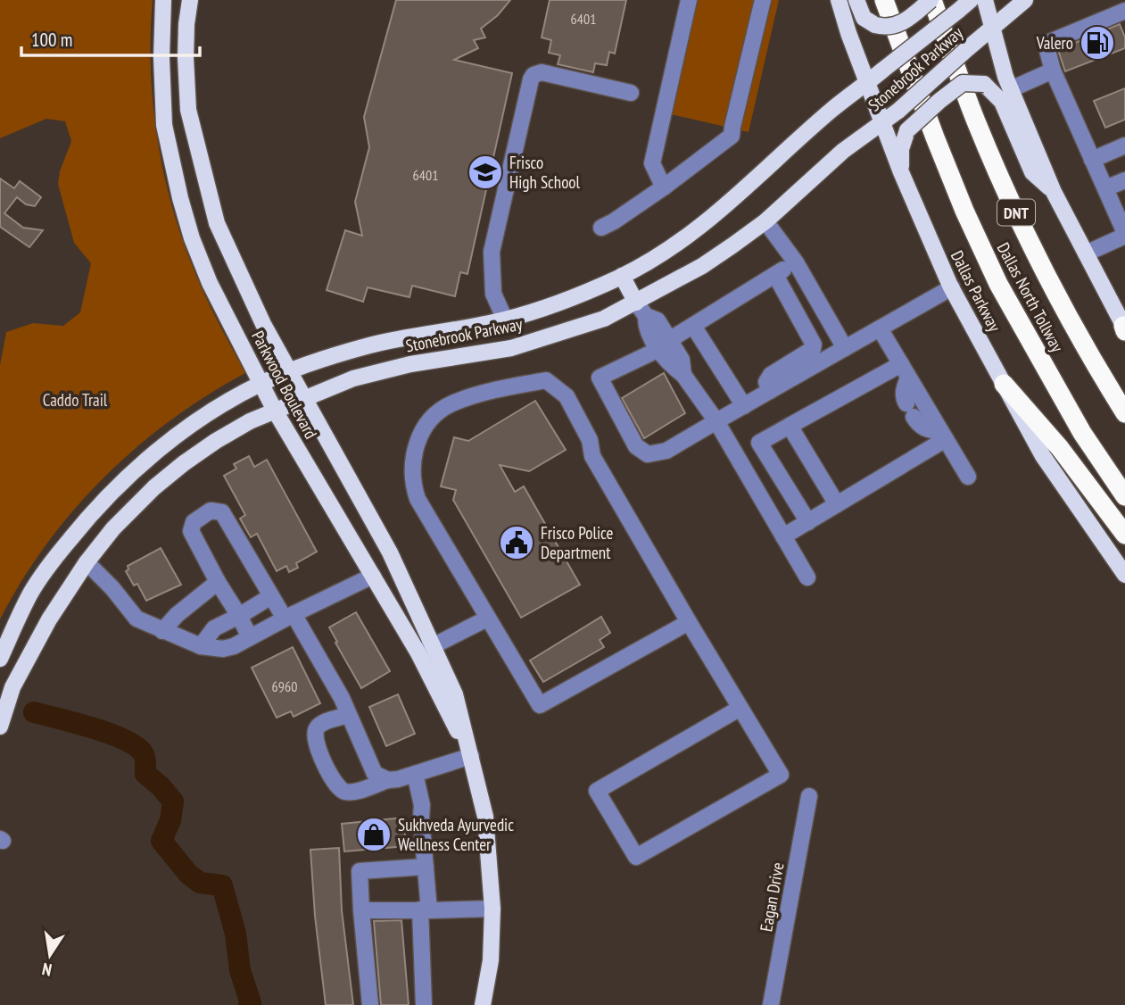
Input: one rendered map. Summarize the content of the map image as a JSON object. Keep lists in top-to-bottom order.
{
  "streets": {
    "highway": ["DNT", "Dallas North Tollway"],
    "main road": ["Stonebrook Parkway", "Dallas Parkway", "Parkwood Boulevard"],
    "street": ["Eagan Drive"]
  },
  "crossings": [
    ["Stonebrook Parkway", "Dallas Parkway"],
    ["Stonebrook Parkway", "Parkwood Boulevard"]
  ],
  "parks": ["Caddo Trail"],
  "places": {
    "fuel station": ["Valero"],
    "school or university": ["Frisco High School"],
    "public building": ["Frisco Police Department"],
    "shop": ["Sukhveda Ayurvedic Wellness Center"]
  },
  "house_numbers": ["6401", "6401", "6960"],
  "scale_bar": "100 m",
  "north": "bottom"
}
